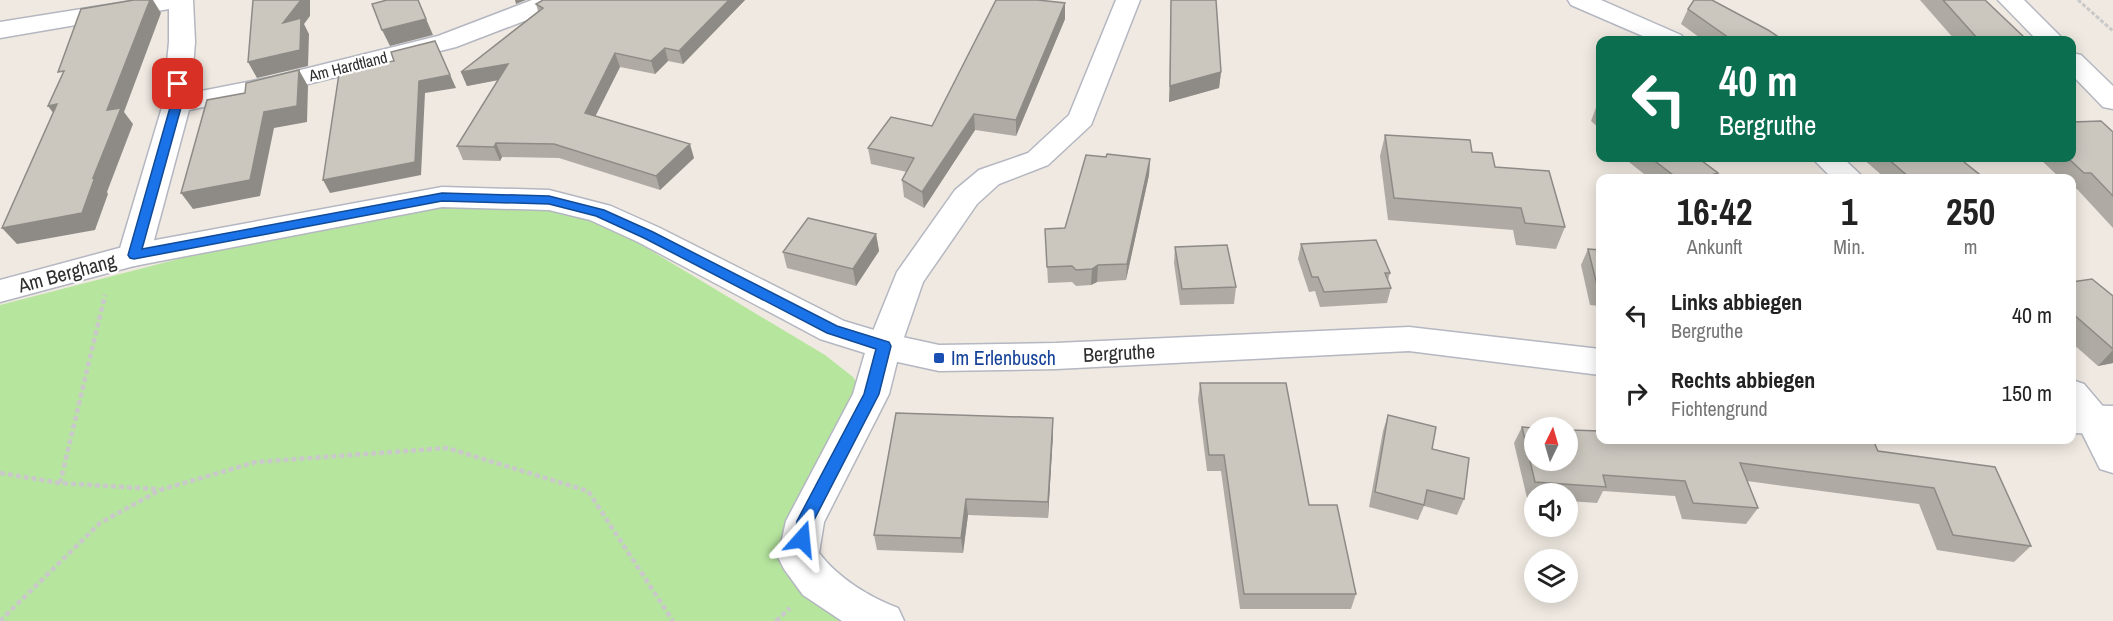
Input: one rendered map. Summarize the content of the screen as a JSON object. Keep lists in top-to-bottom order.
{
  "streets": {
    "street": ["Am Hardtland", "Am Berghang", "Bergruthe"]
  },
  "crossings": [
    ["Am Berghang", "Bergruthe"]
  ],
  "places": {
    "transit": ["Im Erlenbusch"]
  },
  "north": "top",
  "page": {
    "turn": ["40 m", "Bergruthe"],
    "eta": [
      "16:42",
      "Ankunft",
      "1",
      "Min.",
      "250",
      "m"
    ],
    "list": [
      {
        "name": "Links abbiegen",
        "note": "Bergruthe",
        "value": "40 m"
      },
      {
        "name": "Rechts abbiegen",
        "note": "Fichtengrund",
        "value": "150 m"
      }
    ]
  }
}
